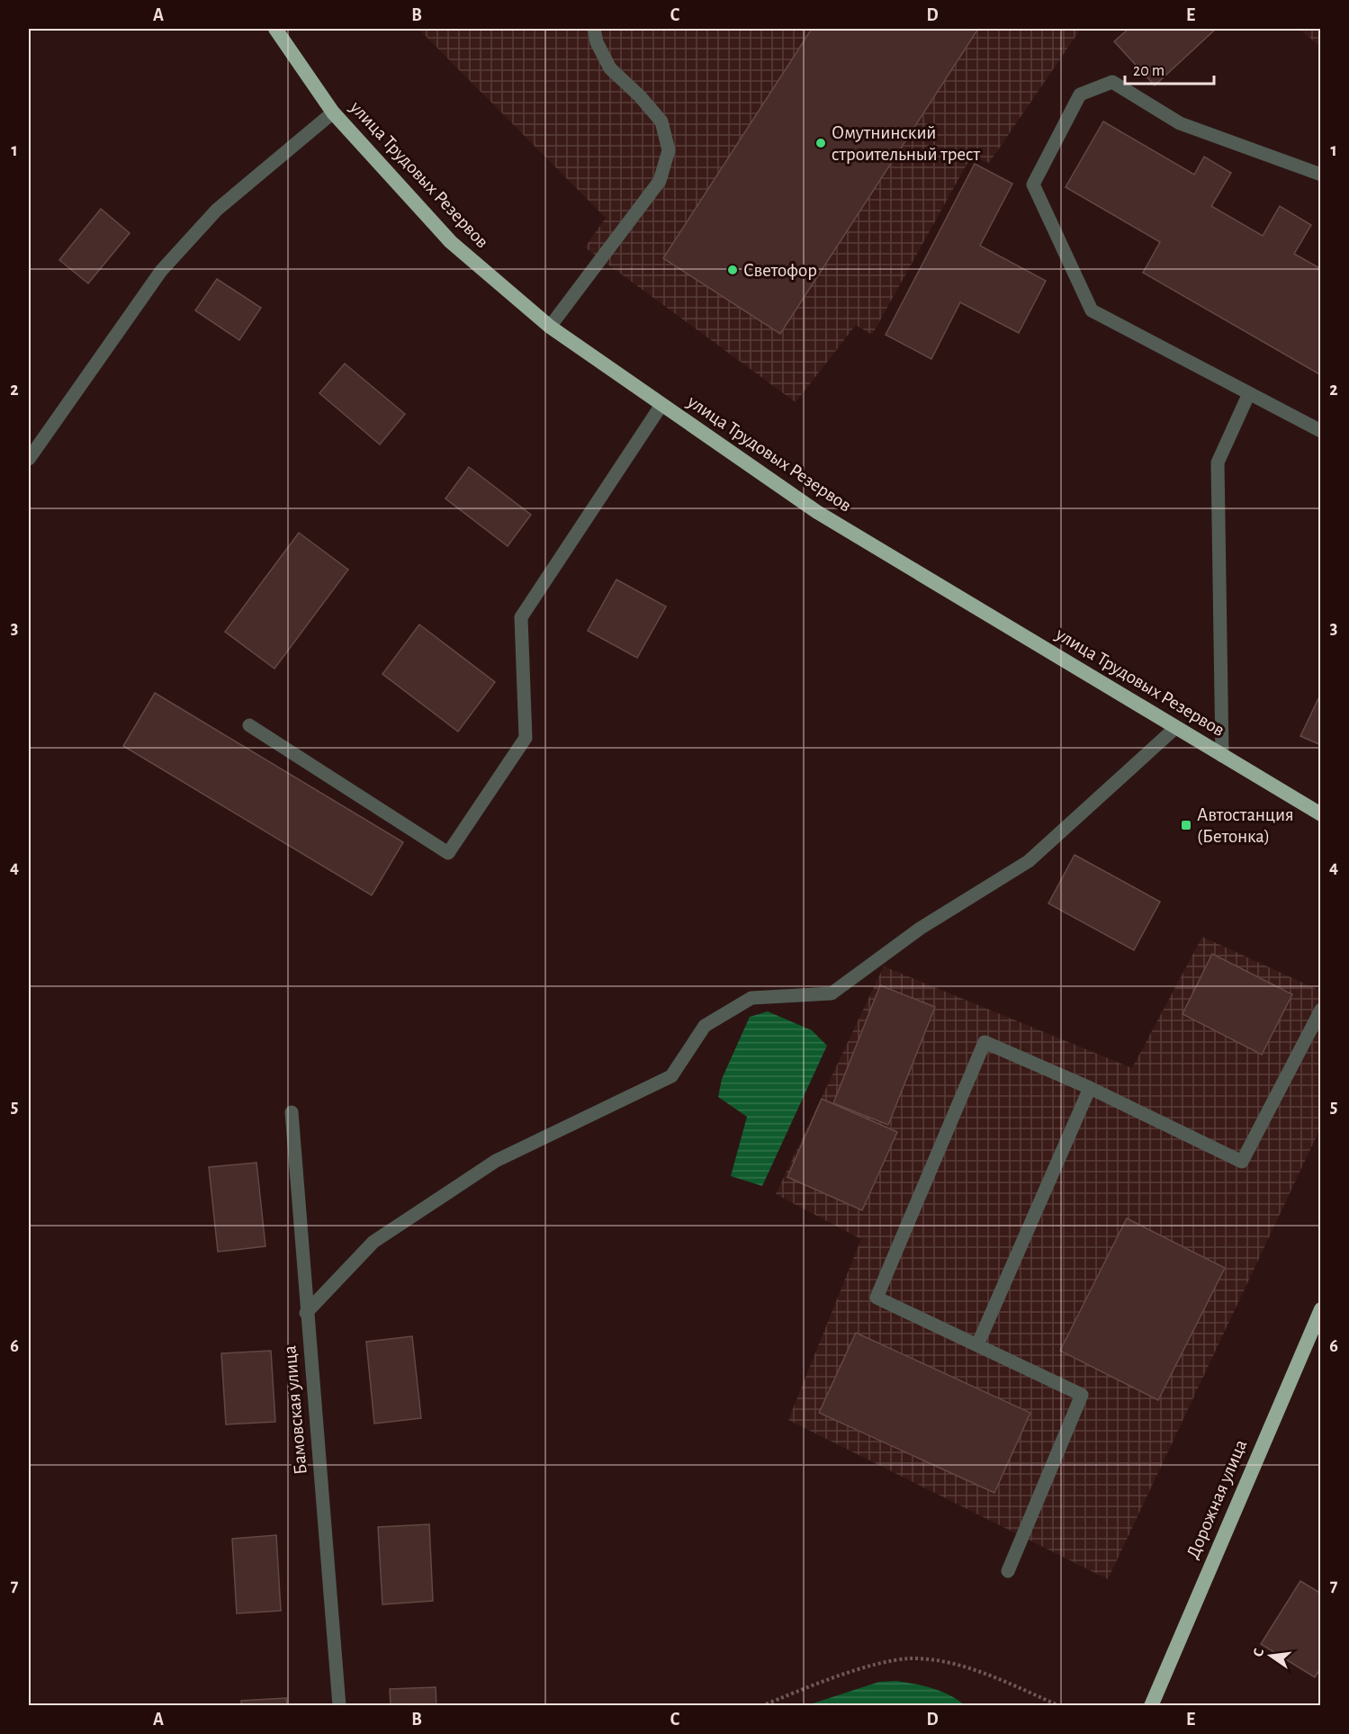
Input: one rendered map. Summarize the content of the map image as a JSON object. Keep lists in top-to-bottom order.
{
  "streets": {
    "highway": ["улица Трудовых Резервов", "Дорожная улица"],
    "street": ["Бамовская улица"]
  },
  "places": {
    "other": ["Омутнинский строительный трест", "Светофор"],
    "transit": ["Автостанция (Бетонка)"]
  },
  "scale_bar": "20 m",
  "north": "left",
  "grid": {
    "columns": [
      "A",
      "B",
      "C",
      "D",
      "E"
    ],
    "rows": [
      "1",
      "2",
      "3",
      "4",
      "5",
      "6",
      "7"
    ]
  }
}
